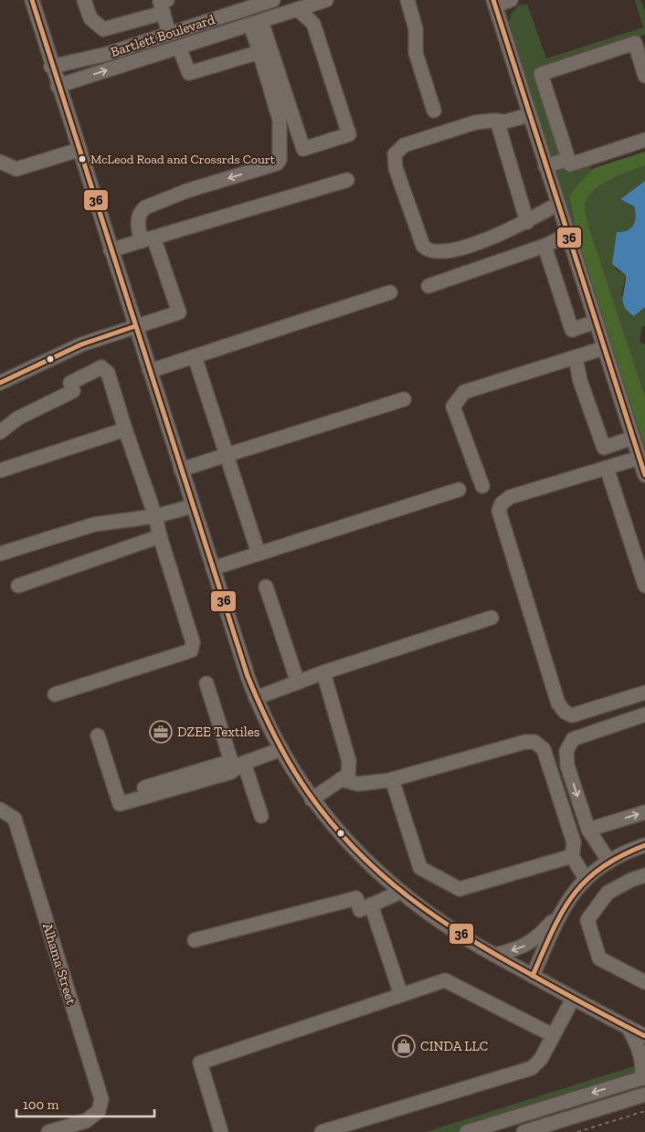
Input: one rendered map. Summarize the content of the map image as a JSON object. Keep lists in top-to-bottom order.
{
  "streets": {
    "street": ["Bartlett Boulevard", "Alhama Street"]
  },
  "places": {
    "other": ["McLeod Road and Crossrds Court"],
    "office": ["DZEE Textiles"],
    "shop": ["CINDA LLC"]
  },
  "lines": ["transit line 36"],
  "scale_bar": "100 m"
}
